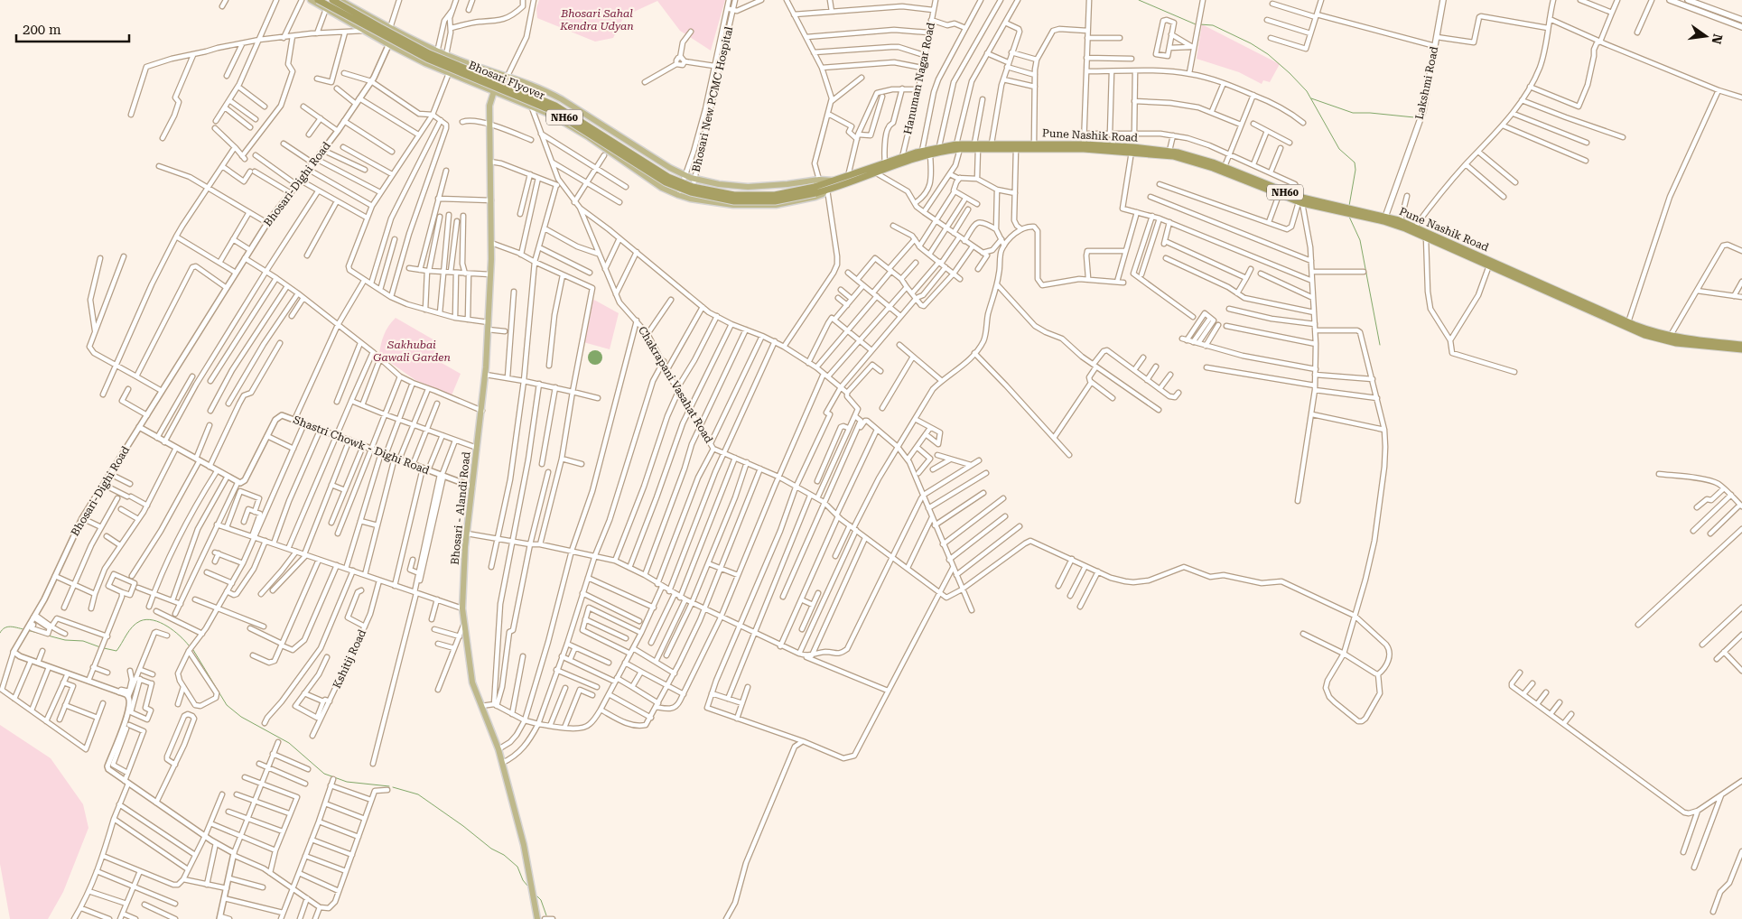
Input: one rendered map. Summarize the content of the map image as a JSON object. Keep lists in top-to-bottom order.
{
  "streets": {
    "highway": ["Bhosari Flyover", "NH60", "Pune Nashik Road"],
    "main road": ["Lakshmi Road", "Bhosari - Alandi Road"],
    "street": [
      "Hanuman Nagar Road",
      "Bhosari New PCMC Hospital",
      "Bhosari-Dighi Road",
      "Chakrapani Vasahat Road",
      "Shastri Chowk - Dighi Road",
      "Kshitij Road"
    ]
  },
  "crossings": [
    ["Hanuman Nagar Road", "Pune Nashik Road"],
    ["Bhosari Flyover", "Pune Nashik Road"],
    ["Lakshmi Road", "Pune Nashik Road"],
    ["Shastri Chowk - Dighi Road", "Bhosari - Alandi Road"]
  ],
  "parks": ["Bhosari Sahal Kendra Udyan", "Sakhubai Gawali Garden"],
  "scale_bar": "200 m",
  "north": "right"
}
